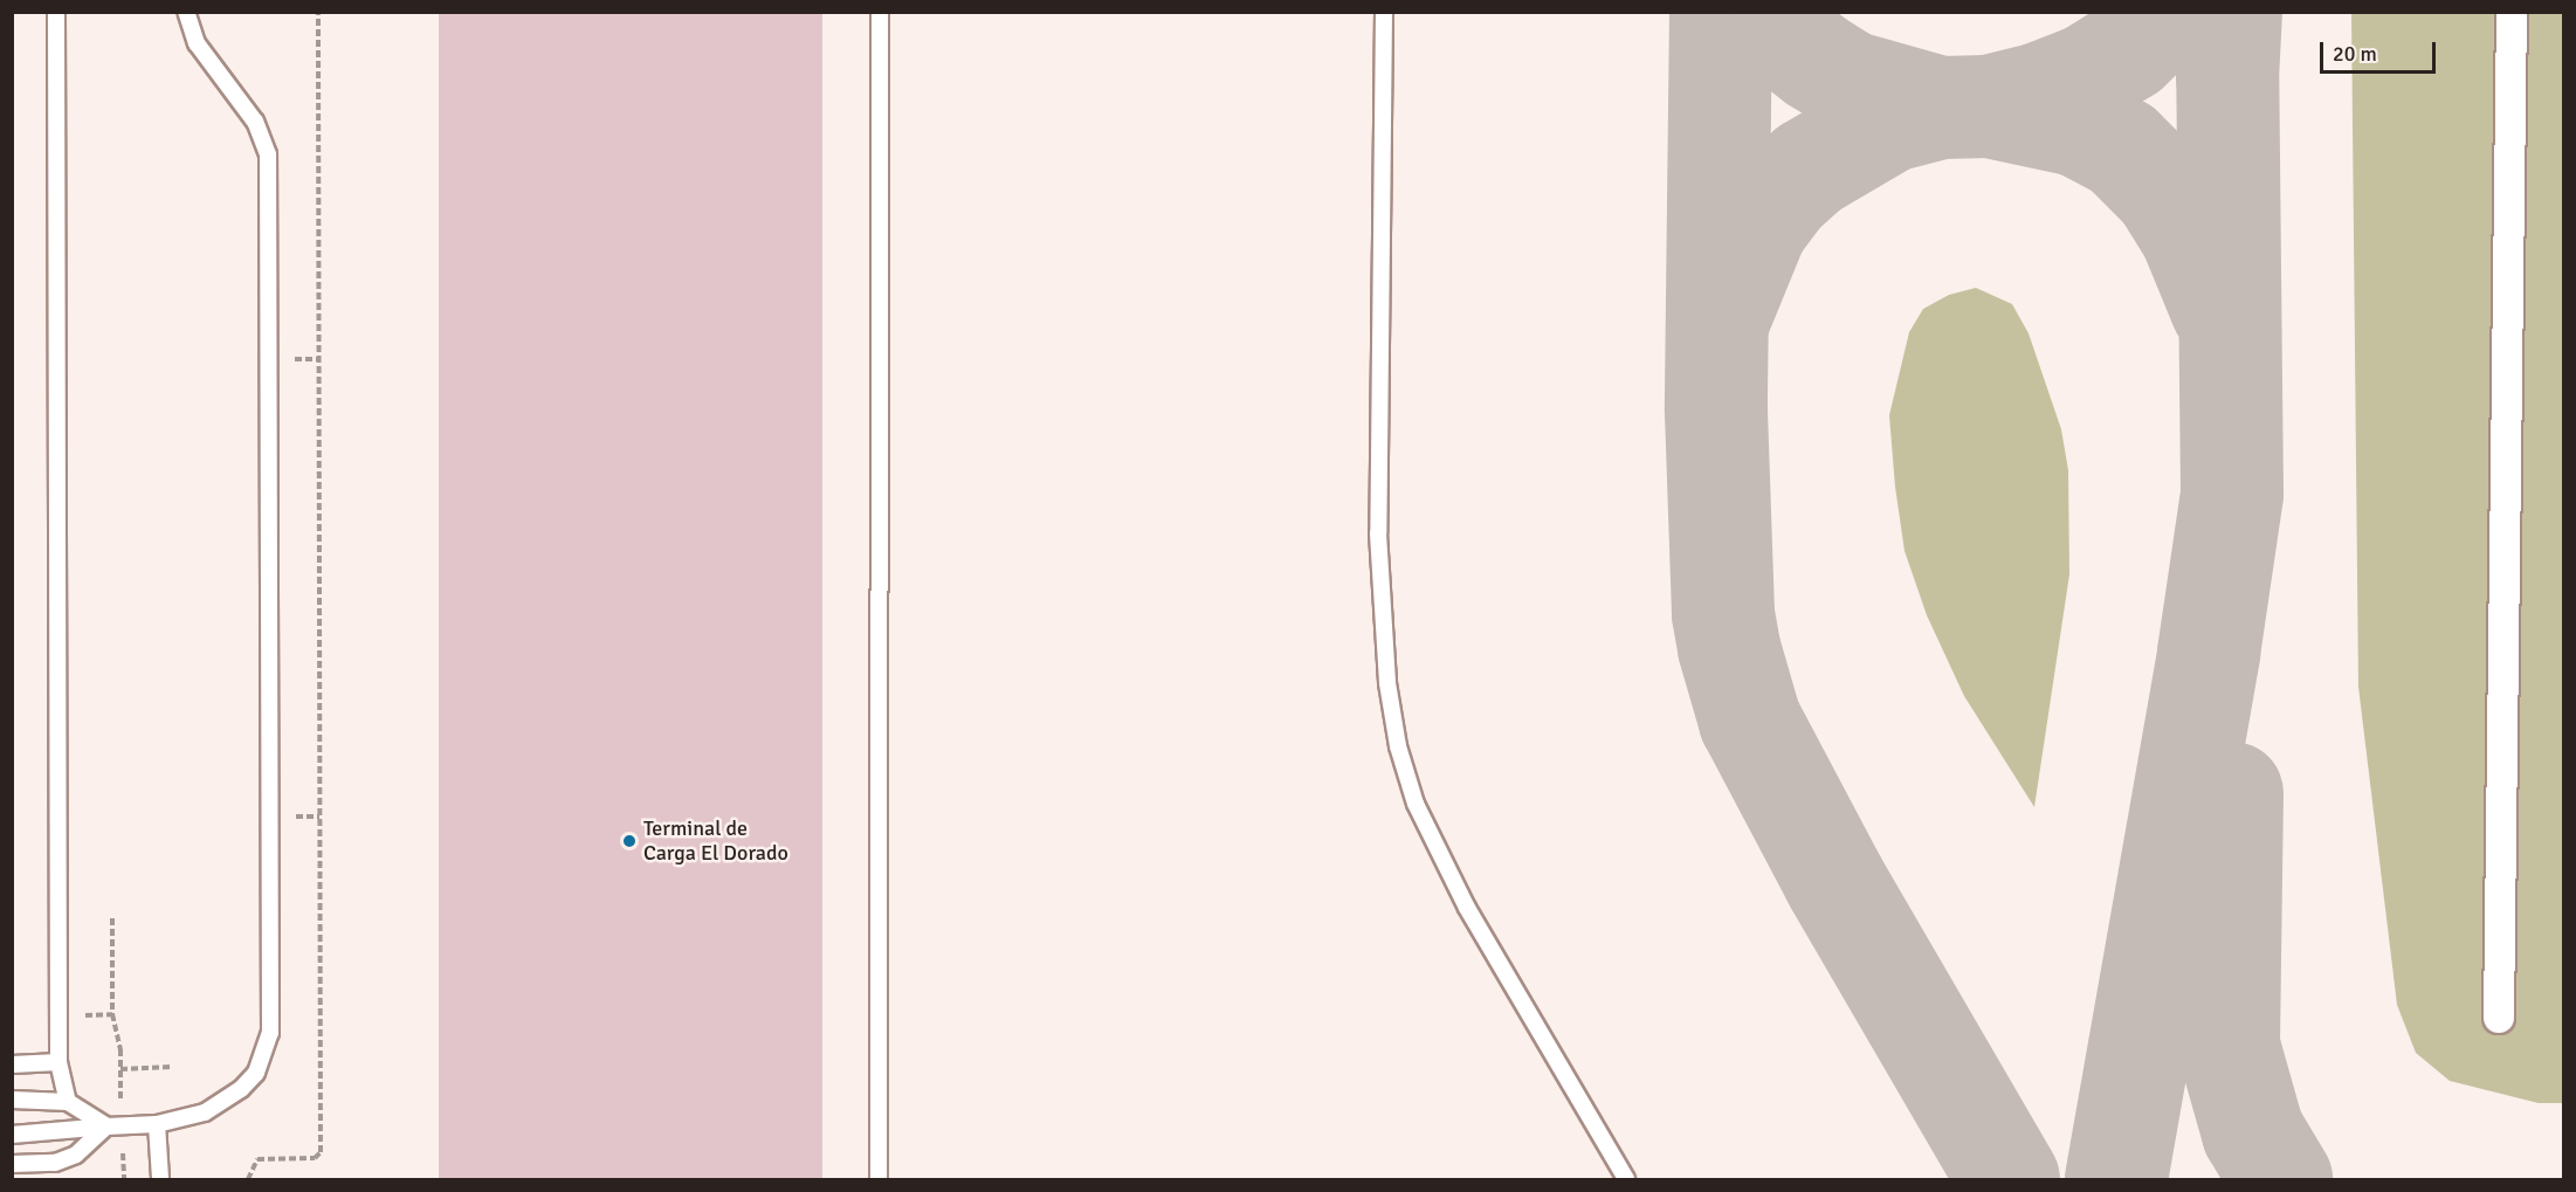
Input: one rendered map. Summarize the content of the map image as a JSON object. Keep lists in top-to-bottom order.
{
  "places": ["Terminal de Carga El Dorado"],
  "scale_bar": "20 m"
}
